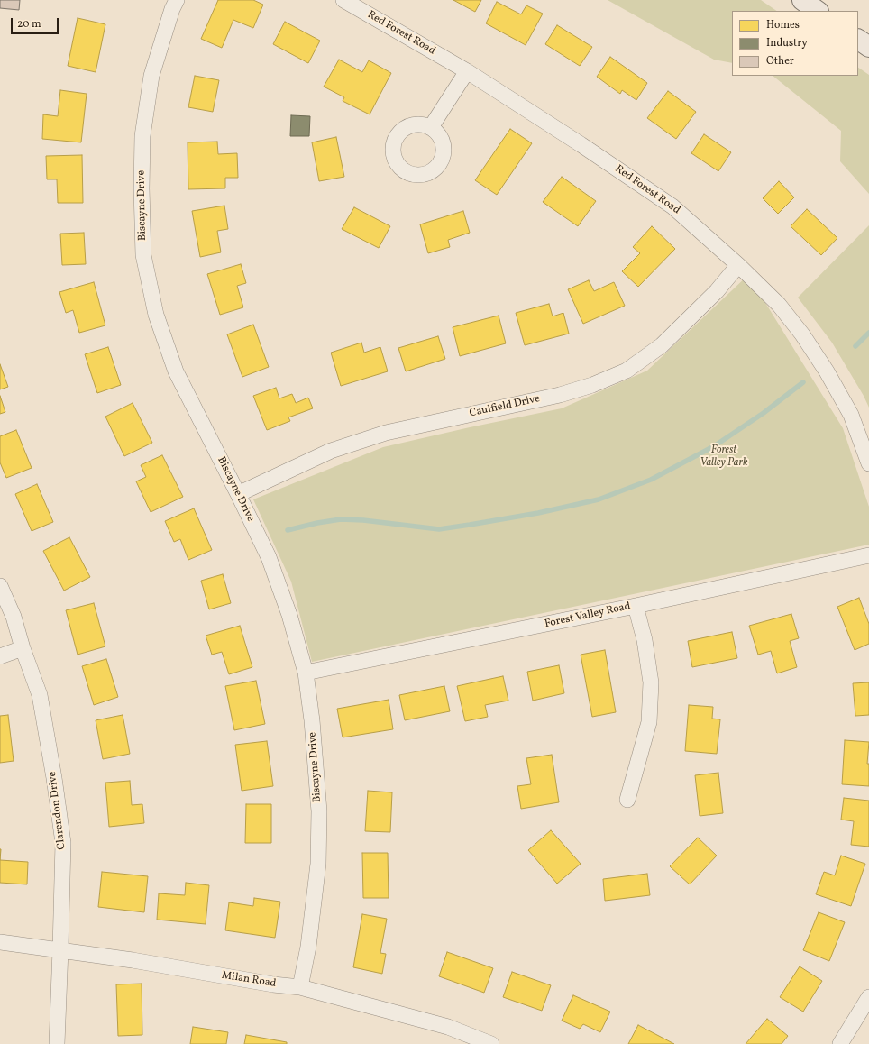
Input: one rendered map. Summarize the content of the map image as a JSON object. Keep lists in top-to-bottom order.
{
  "streets": {
    "street": [
      "Red Forest Road",
      "Biscayne Drive",
      "Caulfield Drive",
      "Forest Valley Road",
      "Clarendon Drive",
      "Milan Road"
    ]
  },
  "crossings": [
    ["Red Forest Road", "Caulfield Drive"],
    ["Biscayne Drive", "Caulfield Drive"],
    ["Biscayne Drive", "Forest Valley Road"],
    ["Biscayne Drive", "Milan Road"],
    ["Clarendon Drive", "Milan Road"]
  ],
  "parks": ["Forest Valley Park"],
  "legend": ["Homes", "Industry", "Other"],
  "scale_bar": "20 m"
}
